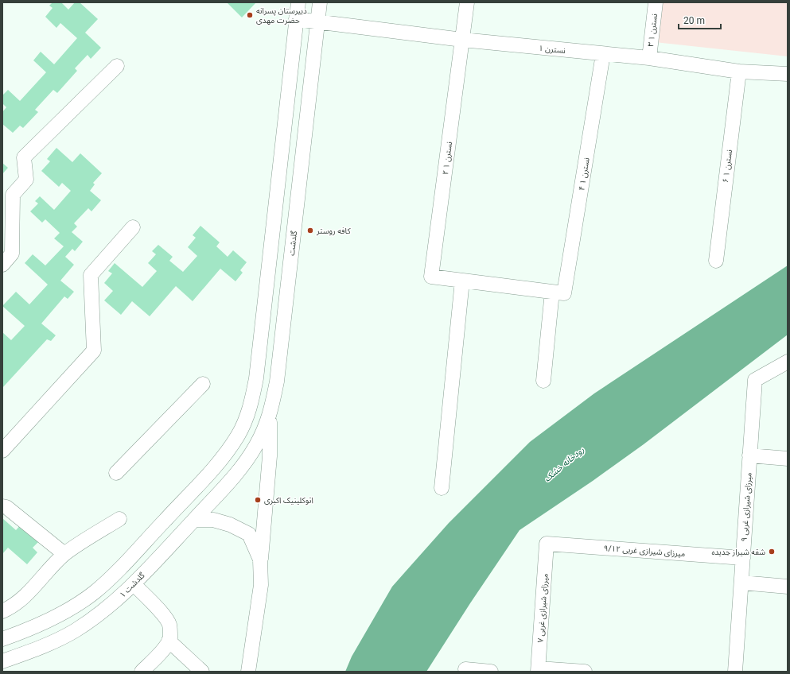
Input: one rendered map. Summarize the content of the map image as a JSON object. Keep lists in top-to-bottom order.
{
  "streets": {
    "street": [
      "۳ نسترن ۱",
      "نسترن ۱",
      "۲ نسترن ۱",
      "۶ نسترن ۱",
      "۴ نسترن ۱",
      "گلدشت",
      "میرزای شیرازی غربی ۹",
      "۹/۱۲ میرزای شیرازی غربی",
      "گلدشت ۱",
      "۷ میرزای شیرازی غربی"
    ]
  },
  "crossings": [
    ["۳ نسترن ۱", "نسترن ۱"],
    ["نسترن ۱", "۲ نسترن ۱"],
    ["نسترن ۱", "۶ نسترن ۱"],
    ["نسترن ۱", "۴ نسترن ۱"],
    ["نسترن ۱", "گلدشت"],
    ["گلدشت", "گلدشت ۱"],
    ["میرزای شیرازی غربی ۹", "۹/۱۲ میرزای شیرازی غربی"],
    ["۹/۱۲ میرزای شیرازی غربی", "۷ میرزای شیرازی غربی"]
  ],
  "water": ["رودخانه خشک"],
  "places": [
    "دبیرستان پسرانه حضرت مهدی",
    "کافه روستر",
    "اتوکلینیک اکبری",
    "شقه شيراز جديده"
  ],
  "scale_bar": "20 m"
}
